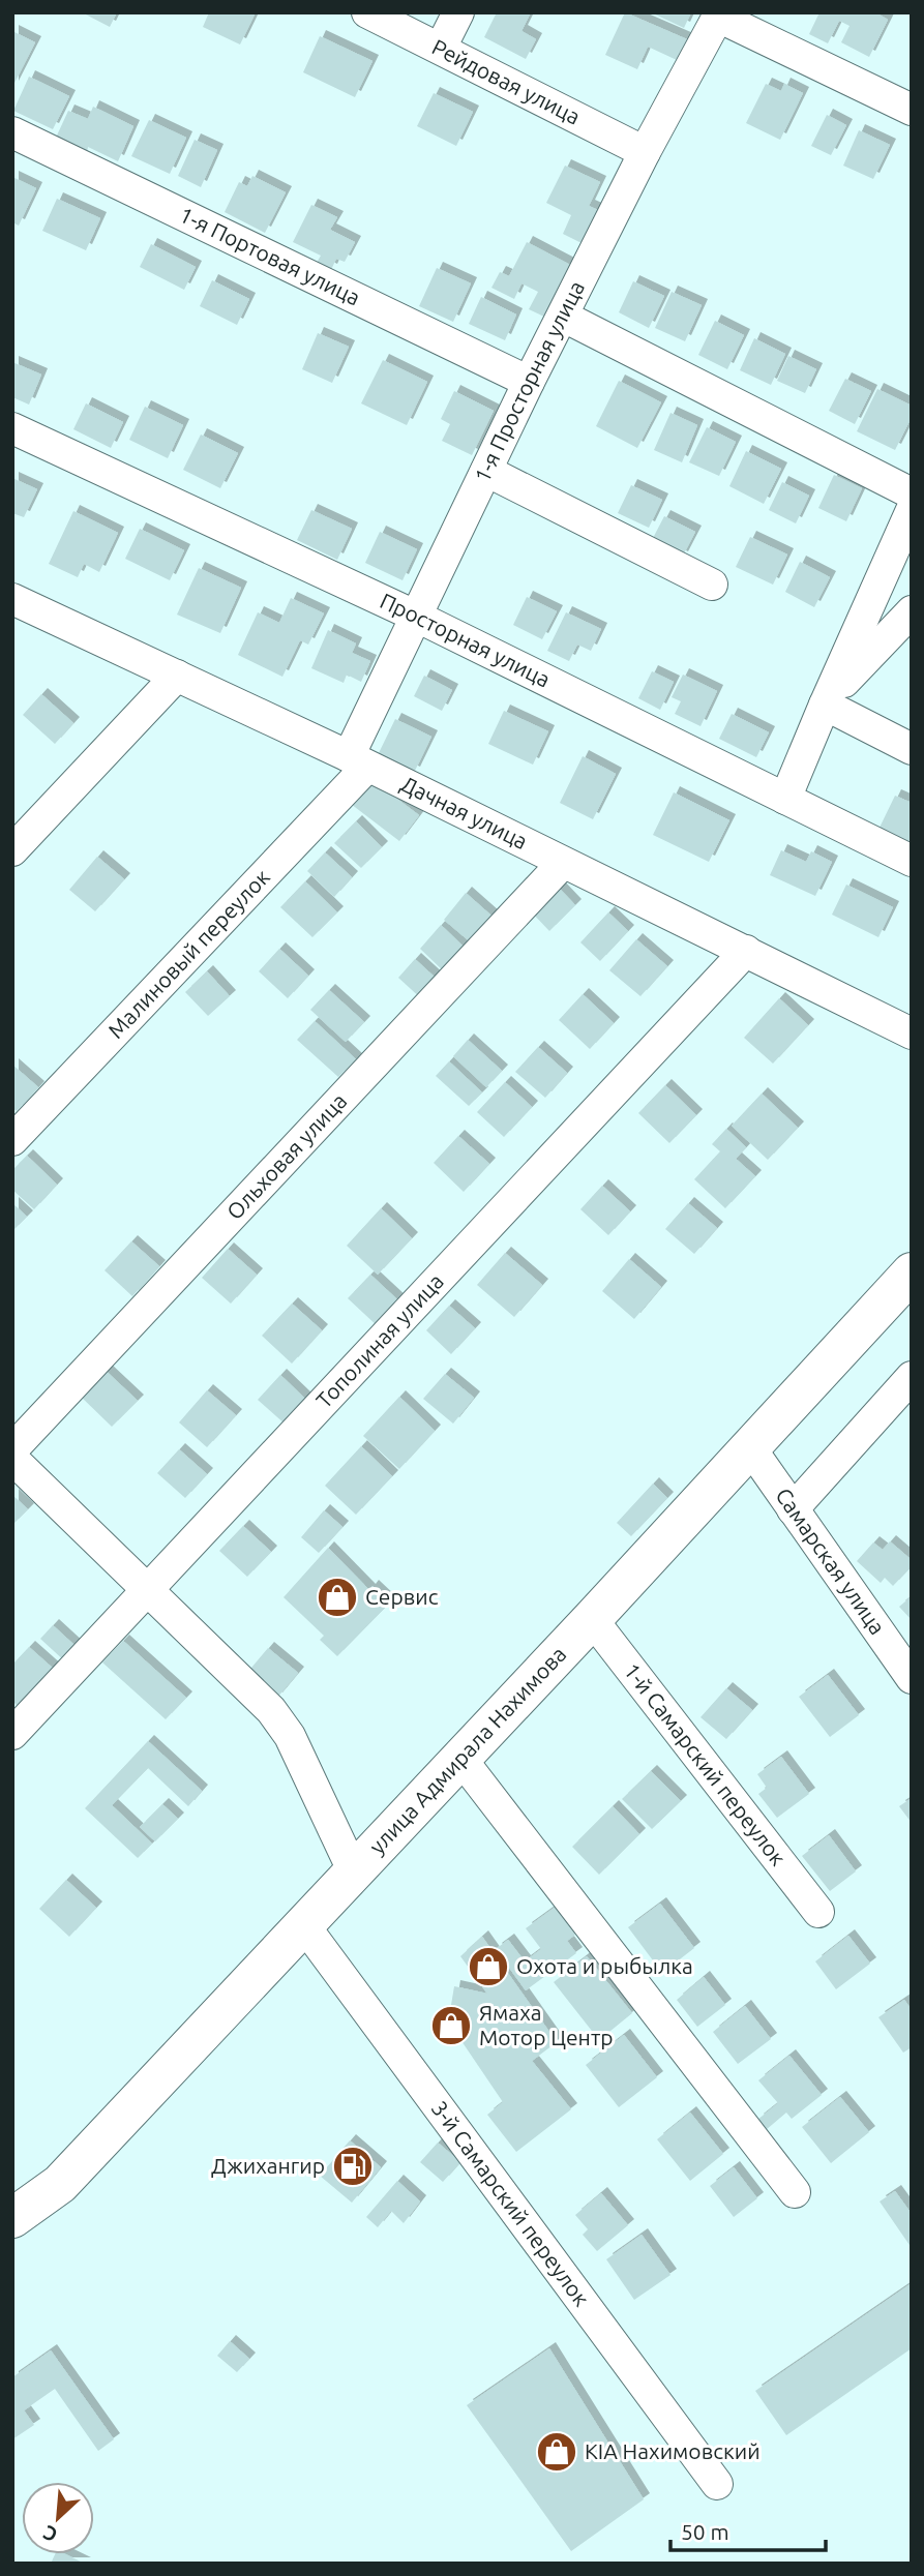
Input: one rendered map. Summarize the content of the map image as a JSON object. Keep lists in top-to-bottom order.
{
  "streets": {
    "main road": ["улица Адмирала Нахимова"],
    "street": [
      "Рейдовая улица",
      "1-я Портовая улица",
      "1-я Просторная улица",
      "Просторная улица",
      "Дачная улица",
      "Малиновый переулок",
      "Ольховая улица",
      "Тополиная улица",
      "Самарская улица",
      "1-й Самарский переулок",
      "3-й Самарский переулок"
    ]
  },
  "crossings": [
    ["Рейдовая улица", "1-я Просторная улица"],
    ["1-я Портовая улица", "1-я Просторная улица"],
    ["1-я Просторная улица", "Просторная улица"],
    ["1-я Просторная улица", "Дачная улица"],
    ["1-я Просторная улица", "Малиновый переулок"],
    ["Дачная улица", "Малиновый переулок"],
    ["Дачная улица", "Ольховая улица"],
    ["Дачная улица", "Тополиная улица"],
    ["Самарская улица", "улица Адмирала Нахимова"],
    ["улица Адмирала Нахимова", "1-й Самарский переулок"],
    ["улица Адмирала Нахимова", "3-й Самарский переулок"]
  ],
  "places": {
    "shop": [
      "Сервис",
      "Охота и рыбылка",
      "Ямаха Мотор Центр",
      "KIA Нахимовский"
    ],
    "fuel station": ["Джихангир"]
  },
  "scale_bar": "50 m",
  "north": "bottom left"
}
